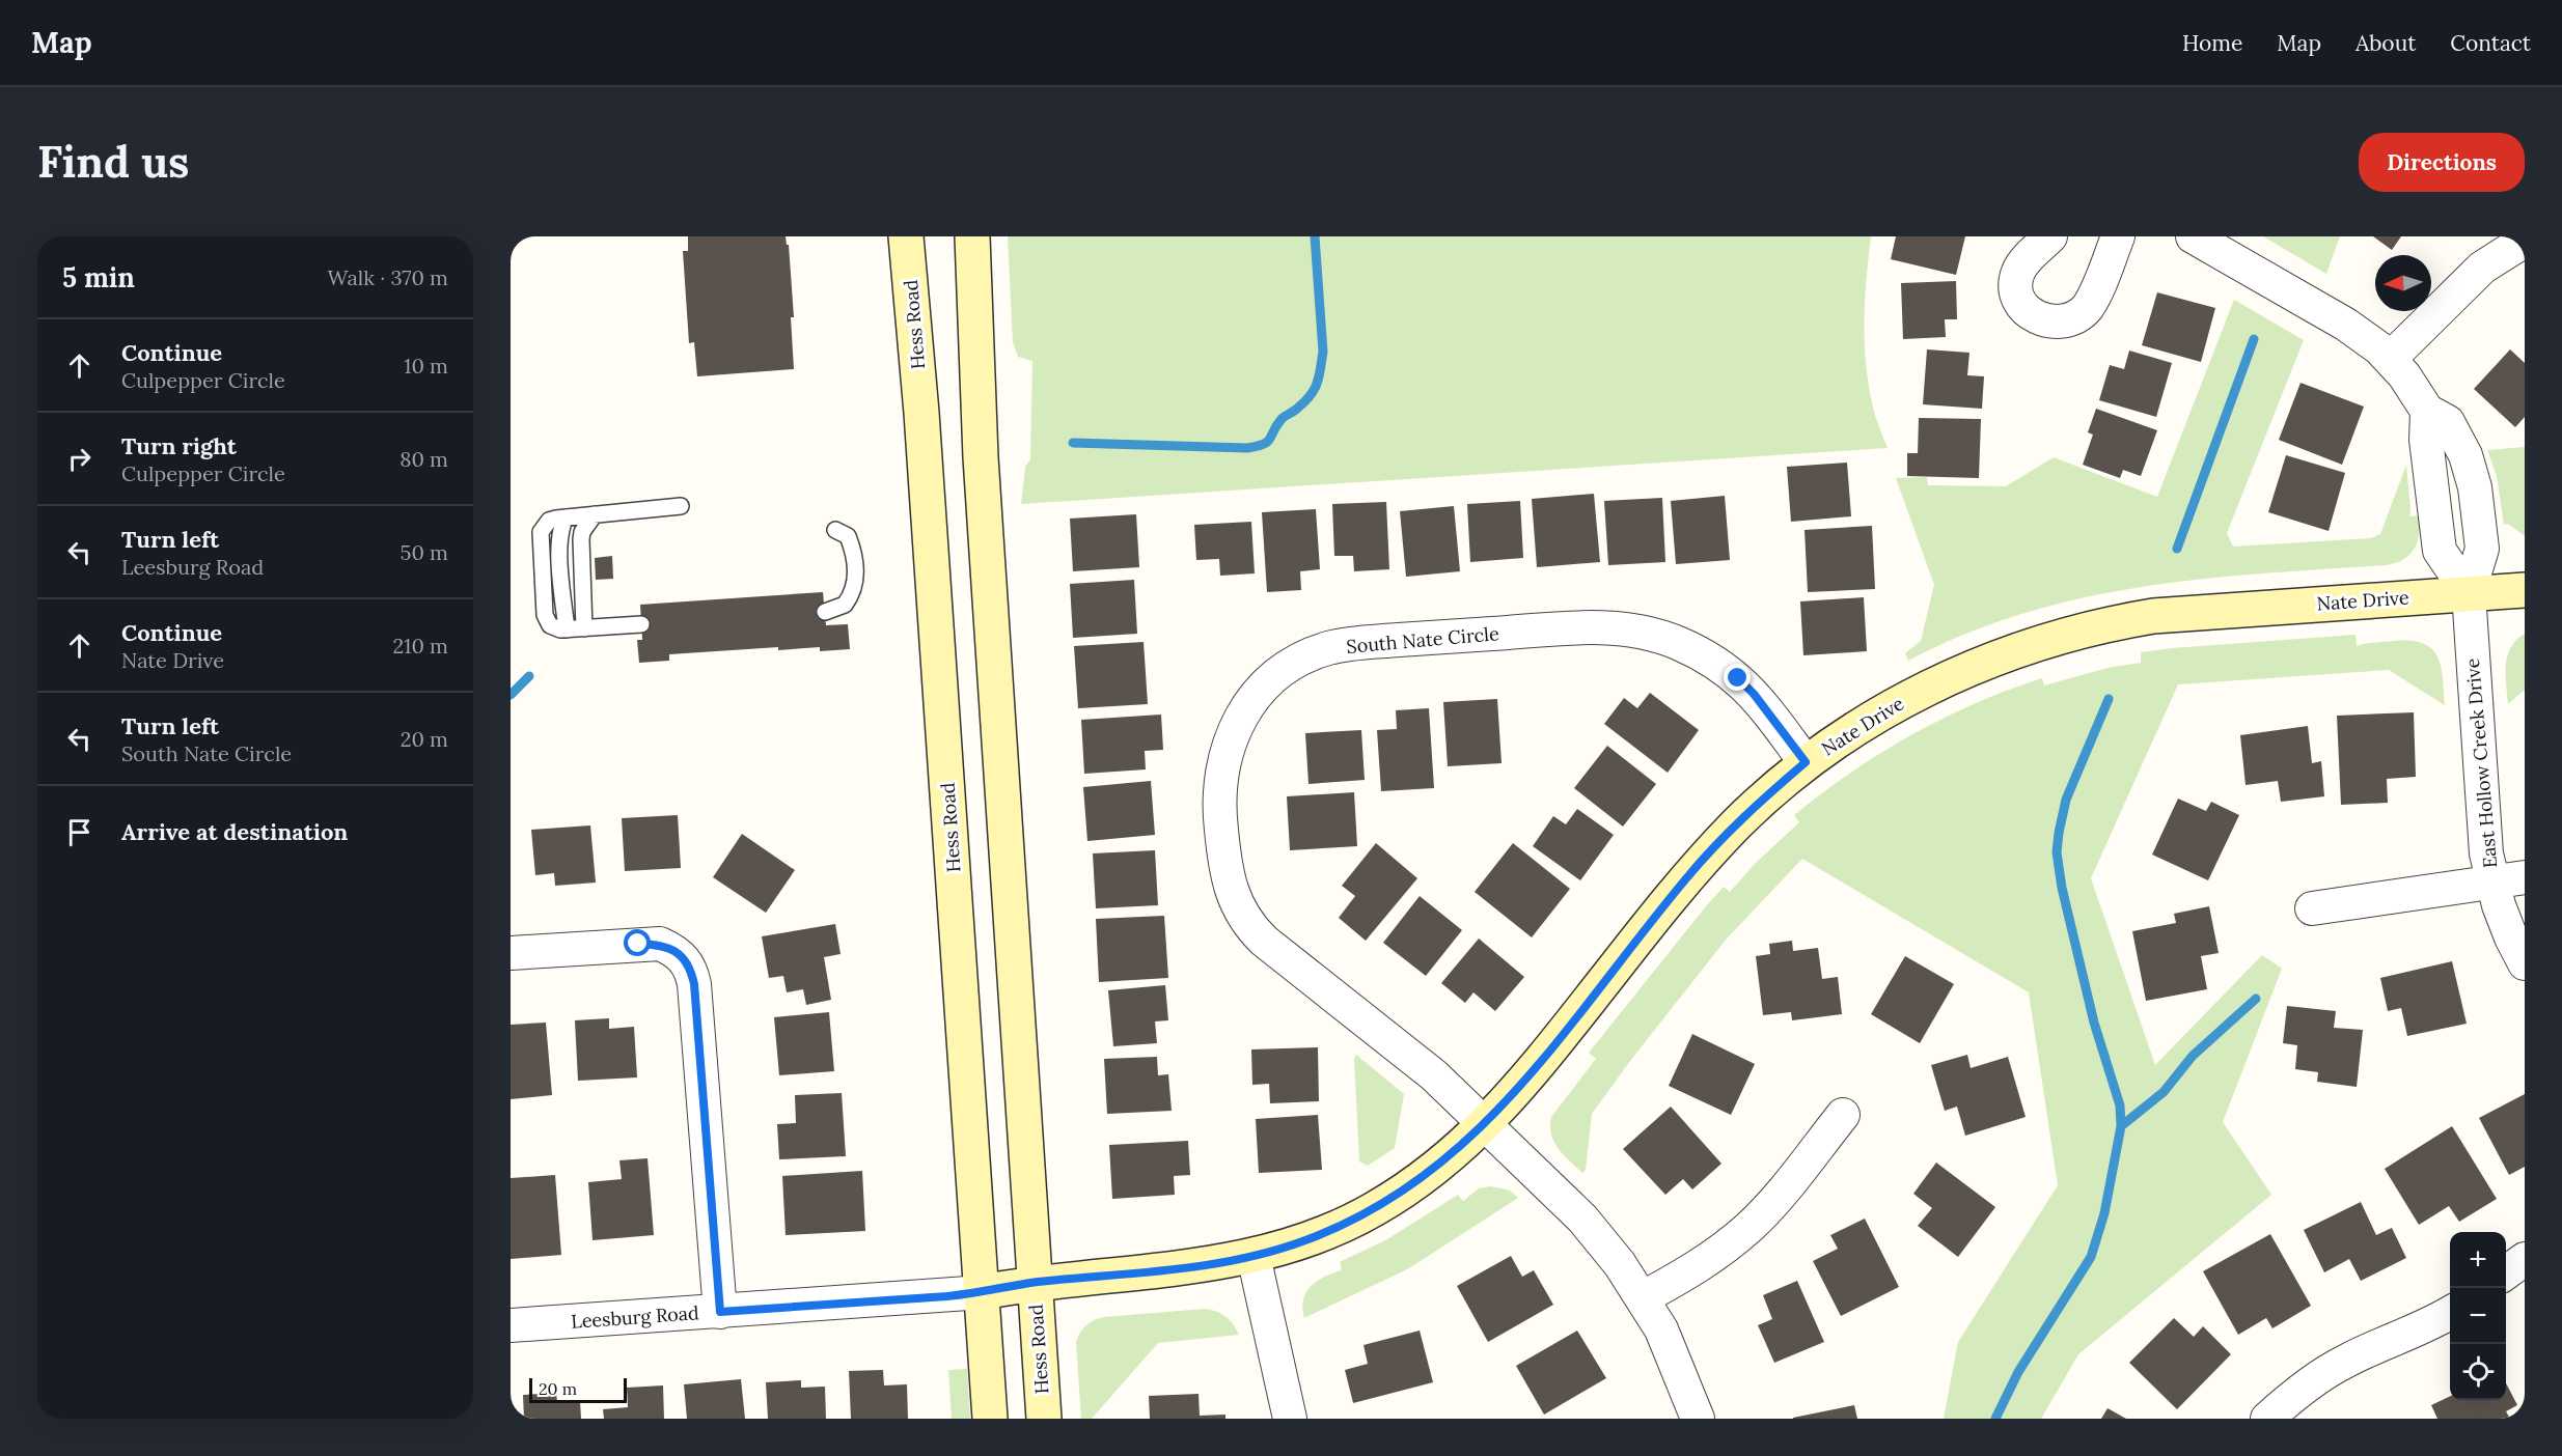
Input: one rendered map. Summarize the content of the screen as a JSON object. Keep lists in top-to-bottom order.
{
  "streets": {
    "main road": ["Hess Road", "Nate Drive"],
    "street": ["South Nate Circle", "East Hollow Creek Drive", "Leesburg Road"]
  },
  "crossings": [
    ["Hess Road", "Nate Drive"],
    ["Hess Road", "Leesburg Road"],
    ["Nate Drive", "South Nate Circle"],
    ["Nate Drive", "East Hollow Creek Drive"],
    ["Nate Drive", "Leesburg Road"]
  ],
  "scale_bar": "20 m",
  "north": "left",
  "page": {
    "header": "Map",
    "nav": [
      "Home",
      "Map",
      "About",
      "Contact"
    ],
    "buttons": "Directions",
    "title": "Find us",
    "heading": ["5 min", "Walk · 370 m"],
    "list": [
      ["Continue", "Culpepper Circle", "10 m"],
      ["Turn right", "Culpepper Circle", "80 m"],
      ["Turn left", "Leesburg Road", "50 m"],
      ["Continue", "Nate Drive", "210 m"],
      ["Turn left", "South Nate Circle", "20 m"],
      "Arrive at destination"
    ],
    "map_buttons": ["+", "−"],
    "scale": "20 m"
  }
}
